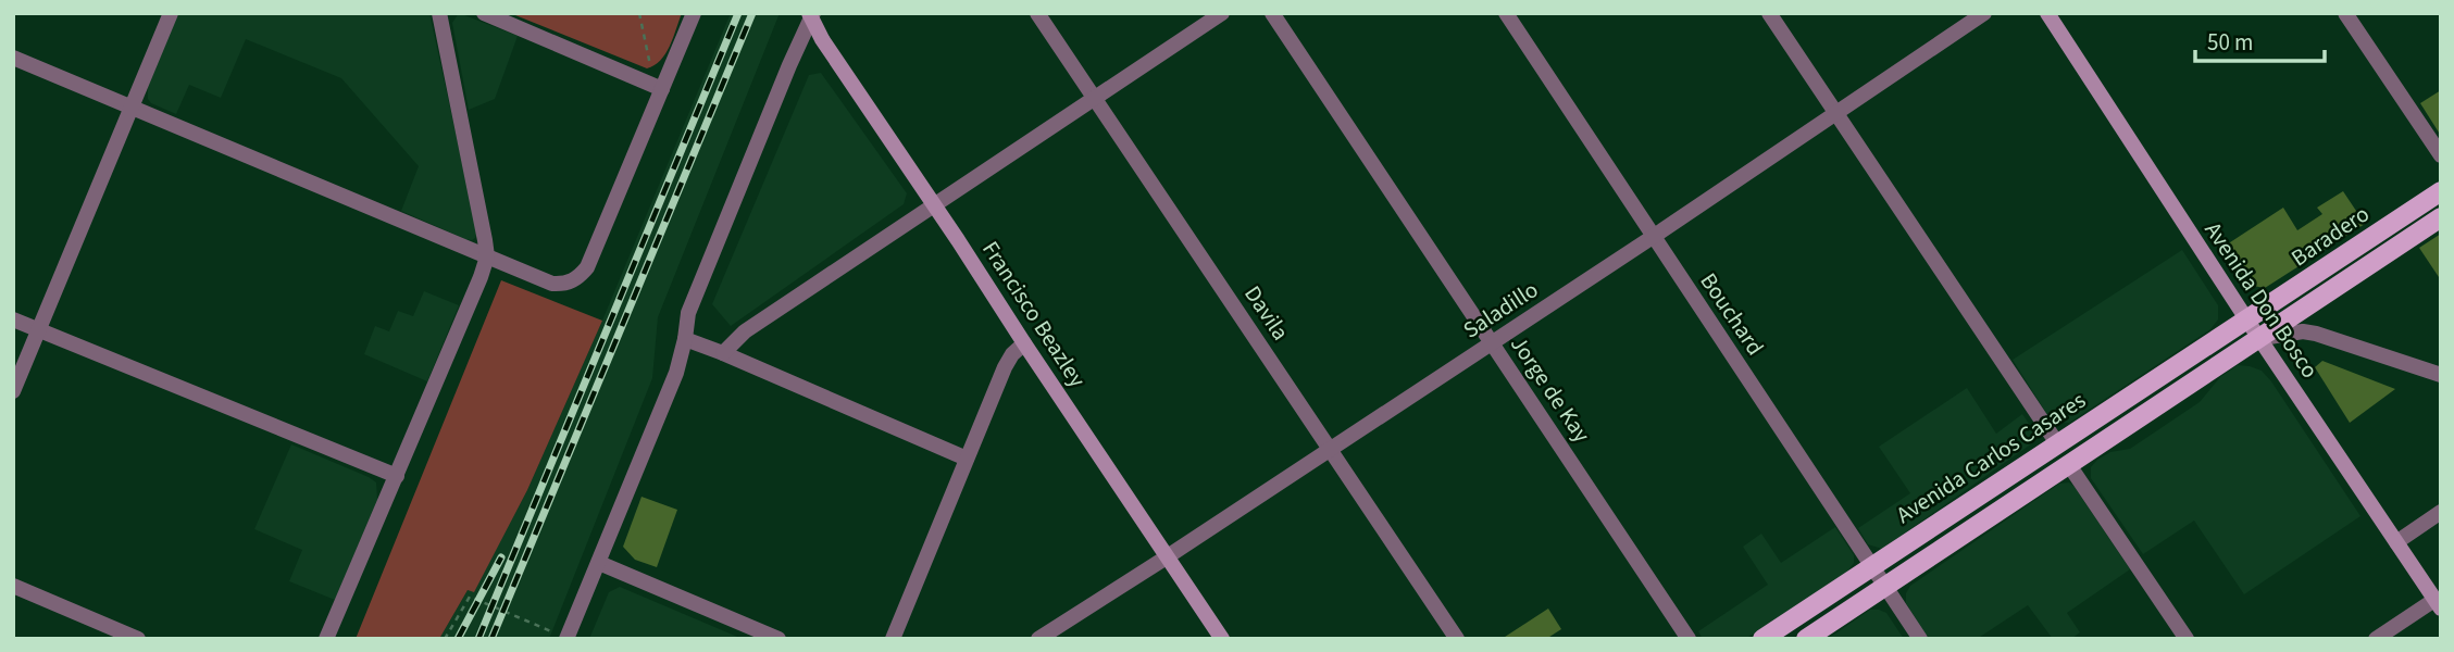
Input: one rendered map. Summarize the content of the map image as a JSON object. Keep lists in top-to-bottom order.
{
  "streets": {
    "main road": ["Baradero", "Avenida Carlos Casares"],
    "street": [
      "Avenida Don Bosco",
      "Saladillo",
      "Davila",
      "Francisco Beazley",
      "Bouchard",
      "Jorge de Kay"
    ]
  },
  "crossings": [
    ["Baradero", "Avenida Don Bosco"],
    ["Baradero", "Avenida Carlos Casares"],
    ["Avenida Don Bosco", "Avenida Carlos Casares"],
    ["Saladillo", "Davila"],
    ["Saladillo", "Francisco Beazley"],
    ["Saladillo", "Bouchard"],
    ["Saladillo", "Jorge de Kay"],
    ["Bouchard", "Avenida Carlos Casares"]
  ],
  "scale_bar": "50 m"
}
